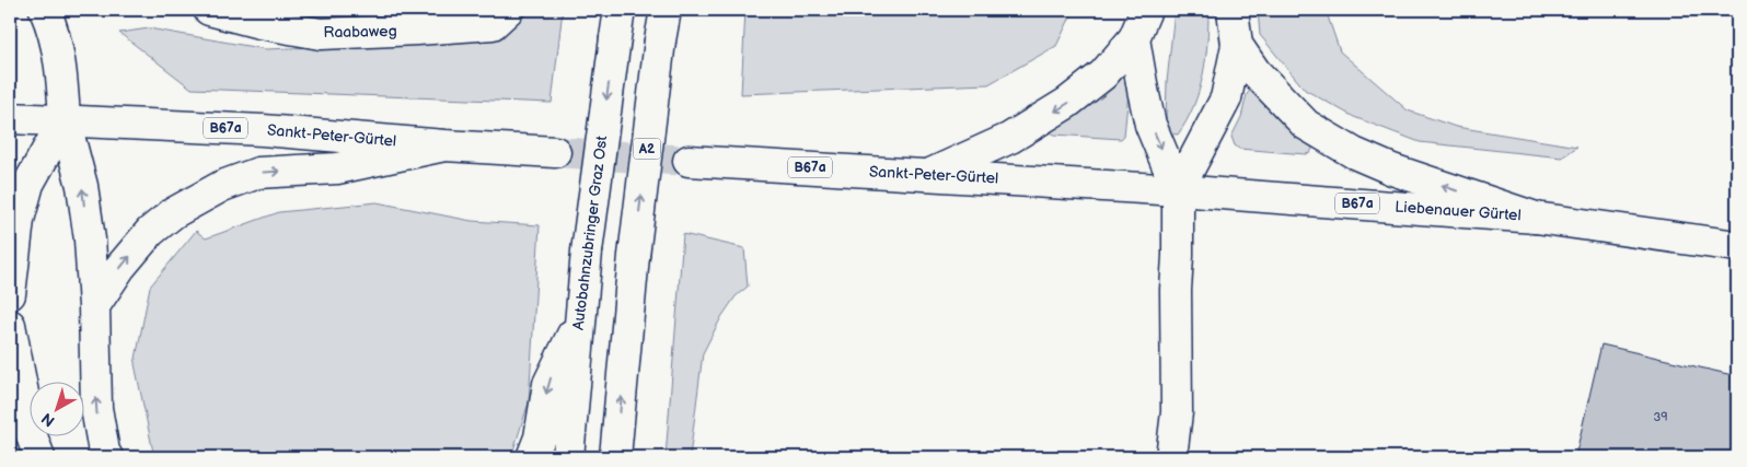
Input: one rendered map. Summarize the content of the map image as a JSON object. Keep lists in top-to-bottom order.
{
  "streets": {
    "main road": [
      "Raabaweg",
      "B67a",
      "Sankt-Peter-Gürtel",
      "A2",
      "Liebenauer Gürtel",
      "Autobahnzubringer Graz Ost"
    ]
  },
  "crossings": [
    ["Sankt-Peter-Gürtel", "Liebenauer Gürtel"]
  ],
  "house_numbers": ["39"],
  "north": "bottom left"
}
